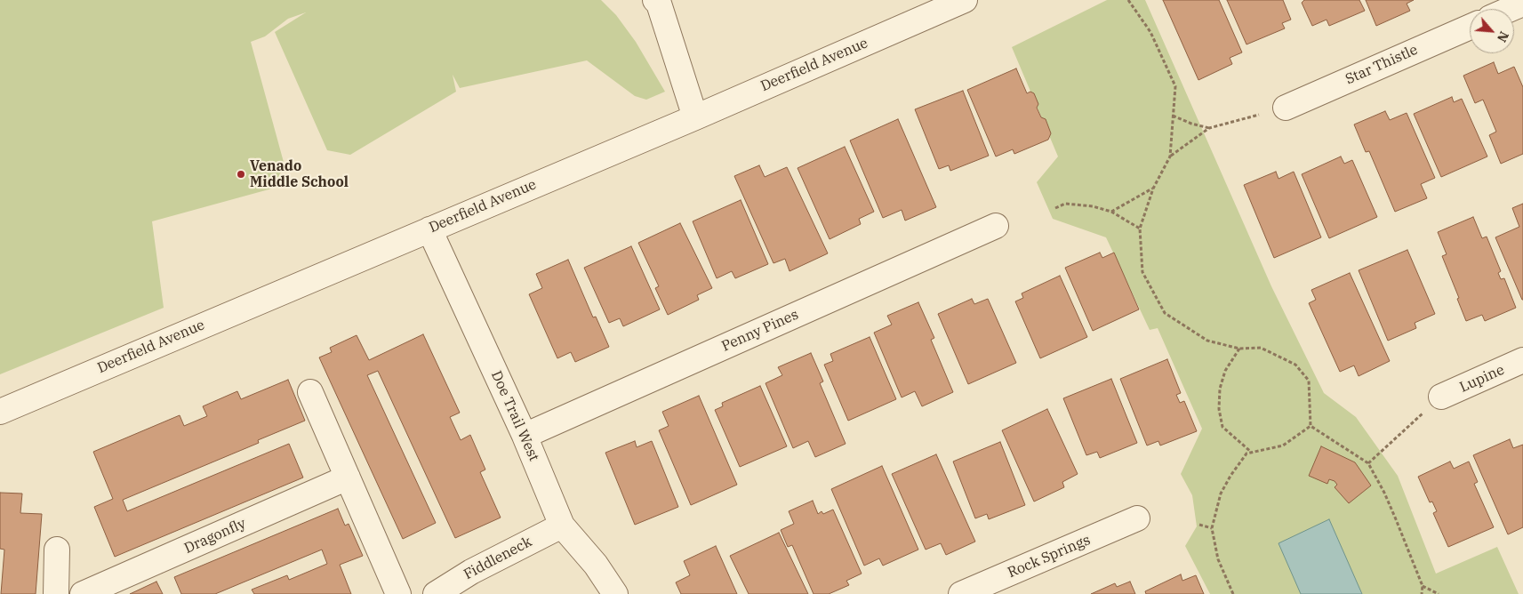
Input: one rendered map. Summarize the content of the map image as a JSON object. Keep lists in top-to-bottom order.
{
  "streets": {
    "street": [
      "Deerfield Avenue",
      "Star Thistle",
      "Penny Pines",
      "Lupine",
      "Doe Trail West",
      "Dragonfly",
      "Rock Springs",
      "Fiddleneck"
    ]
  },
  "crossings": [
    ["Deerfield Avenue", "Doe Trail West"],
    ["Penny Pines", "Doe Trail West"],
    ["Doe Trail West", "Fiddleneck"]
  ],
  "places": ["Venado Middle School"],
  "north": "bottom right"
}
